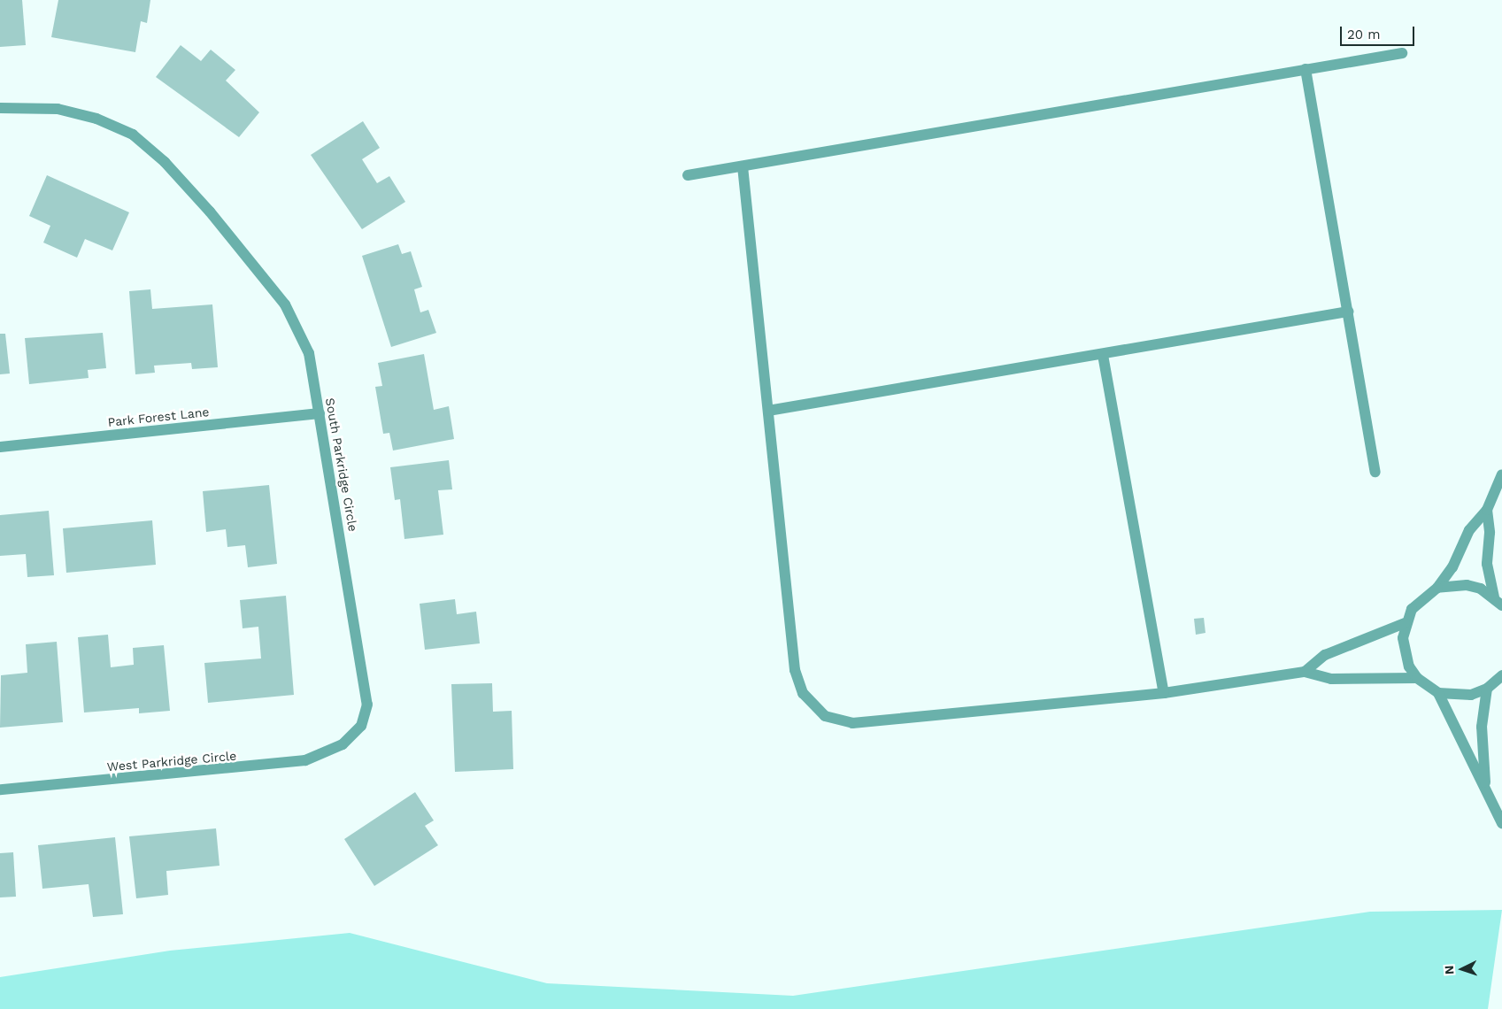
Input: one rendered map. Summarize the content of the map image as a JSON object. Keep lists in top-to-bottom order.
{
  "streets": {
    "street": ["Park Forest Lane", "South Parkridge Circle", "West Parkridge Circle"]
  },
  "crossings": [
    ["Park Forest Lane", "South Parkridge Circle"],
    ["South Parkridge Circle", "West Parkridge Circle"]
  ],
  "scale_bar": "20 m",
  "north": "left"
}
